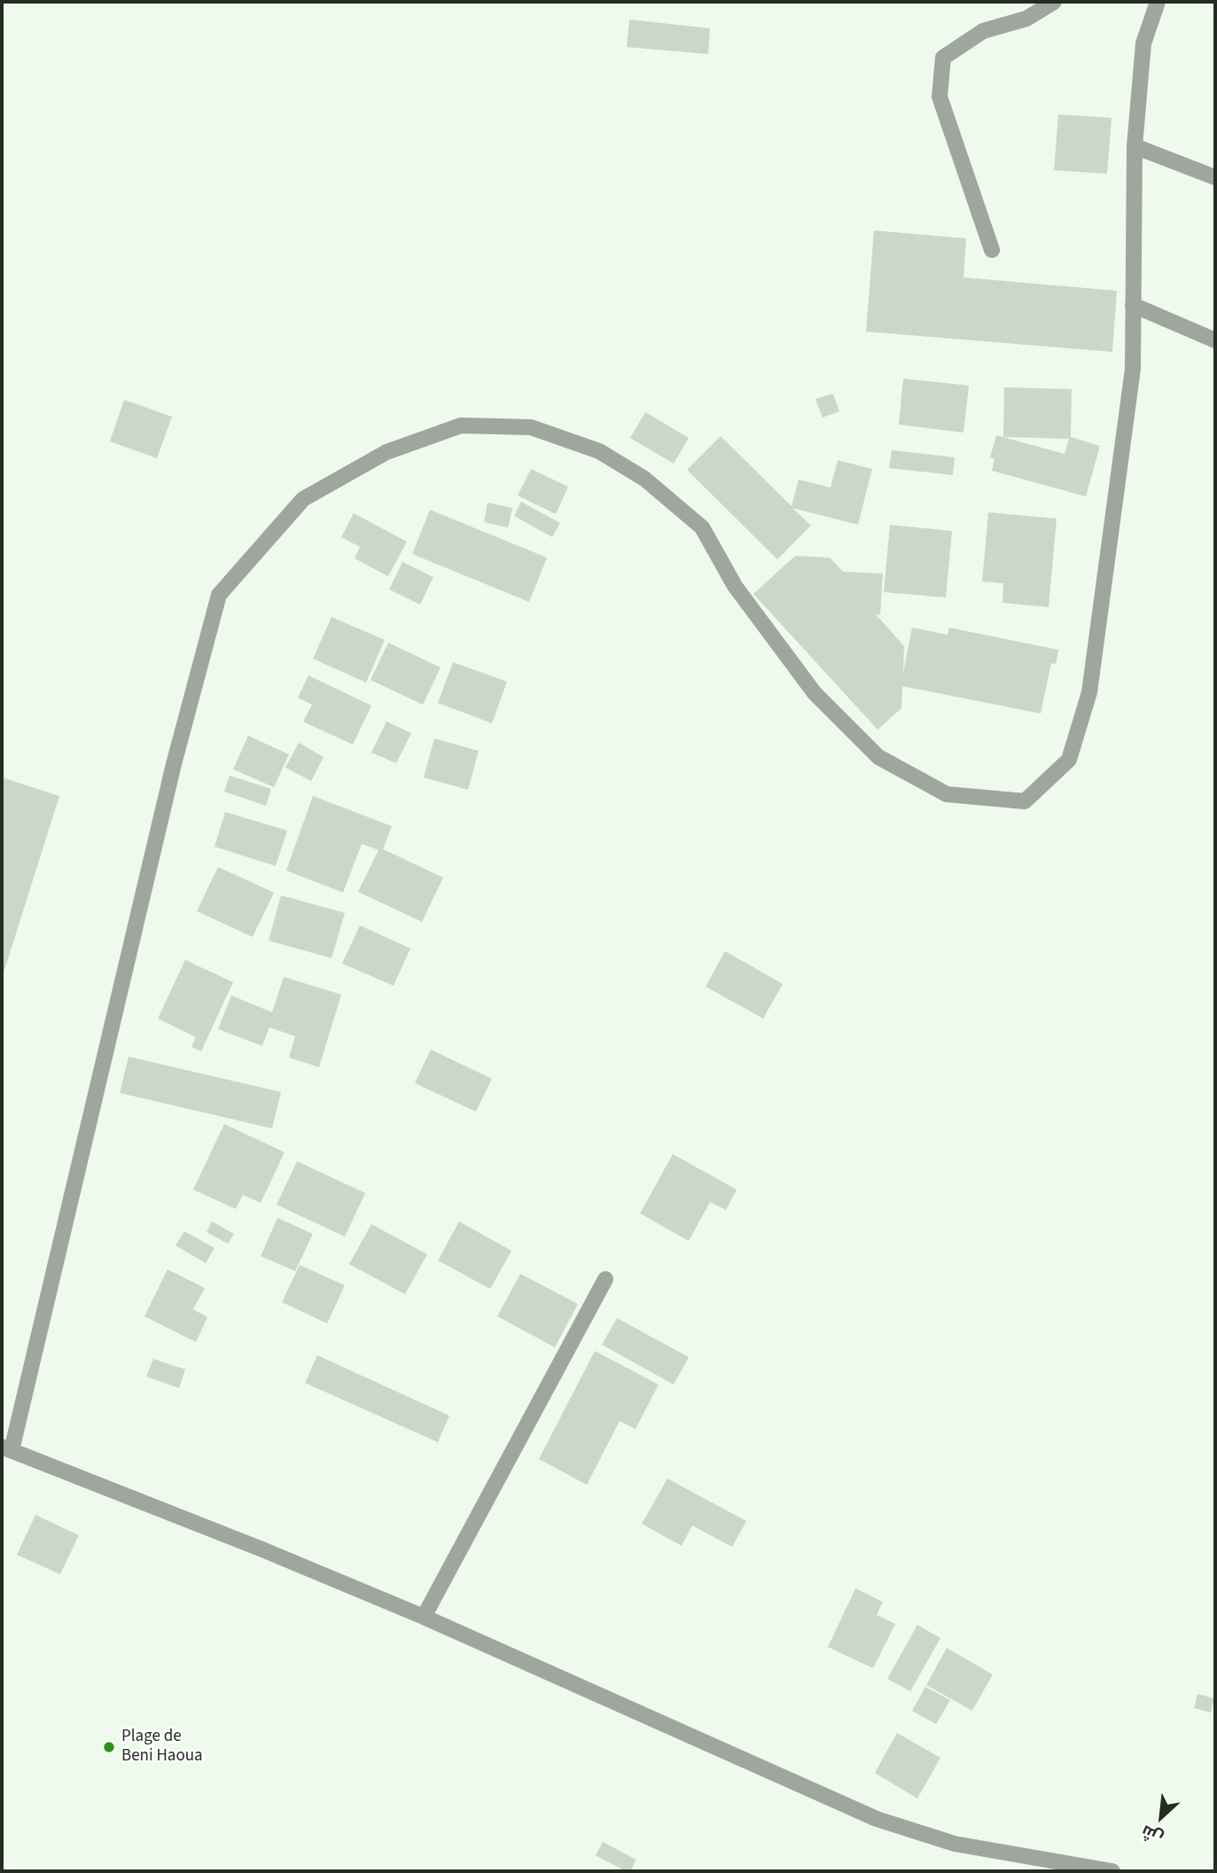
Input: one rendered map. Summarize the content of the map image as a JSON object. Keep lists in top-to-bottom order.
{
  "places": ["Plage de Beni Haoua"],
  "north": "bottom left"
}
